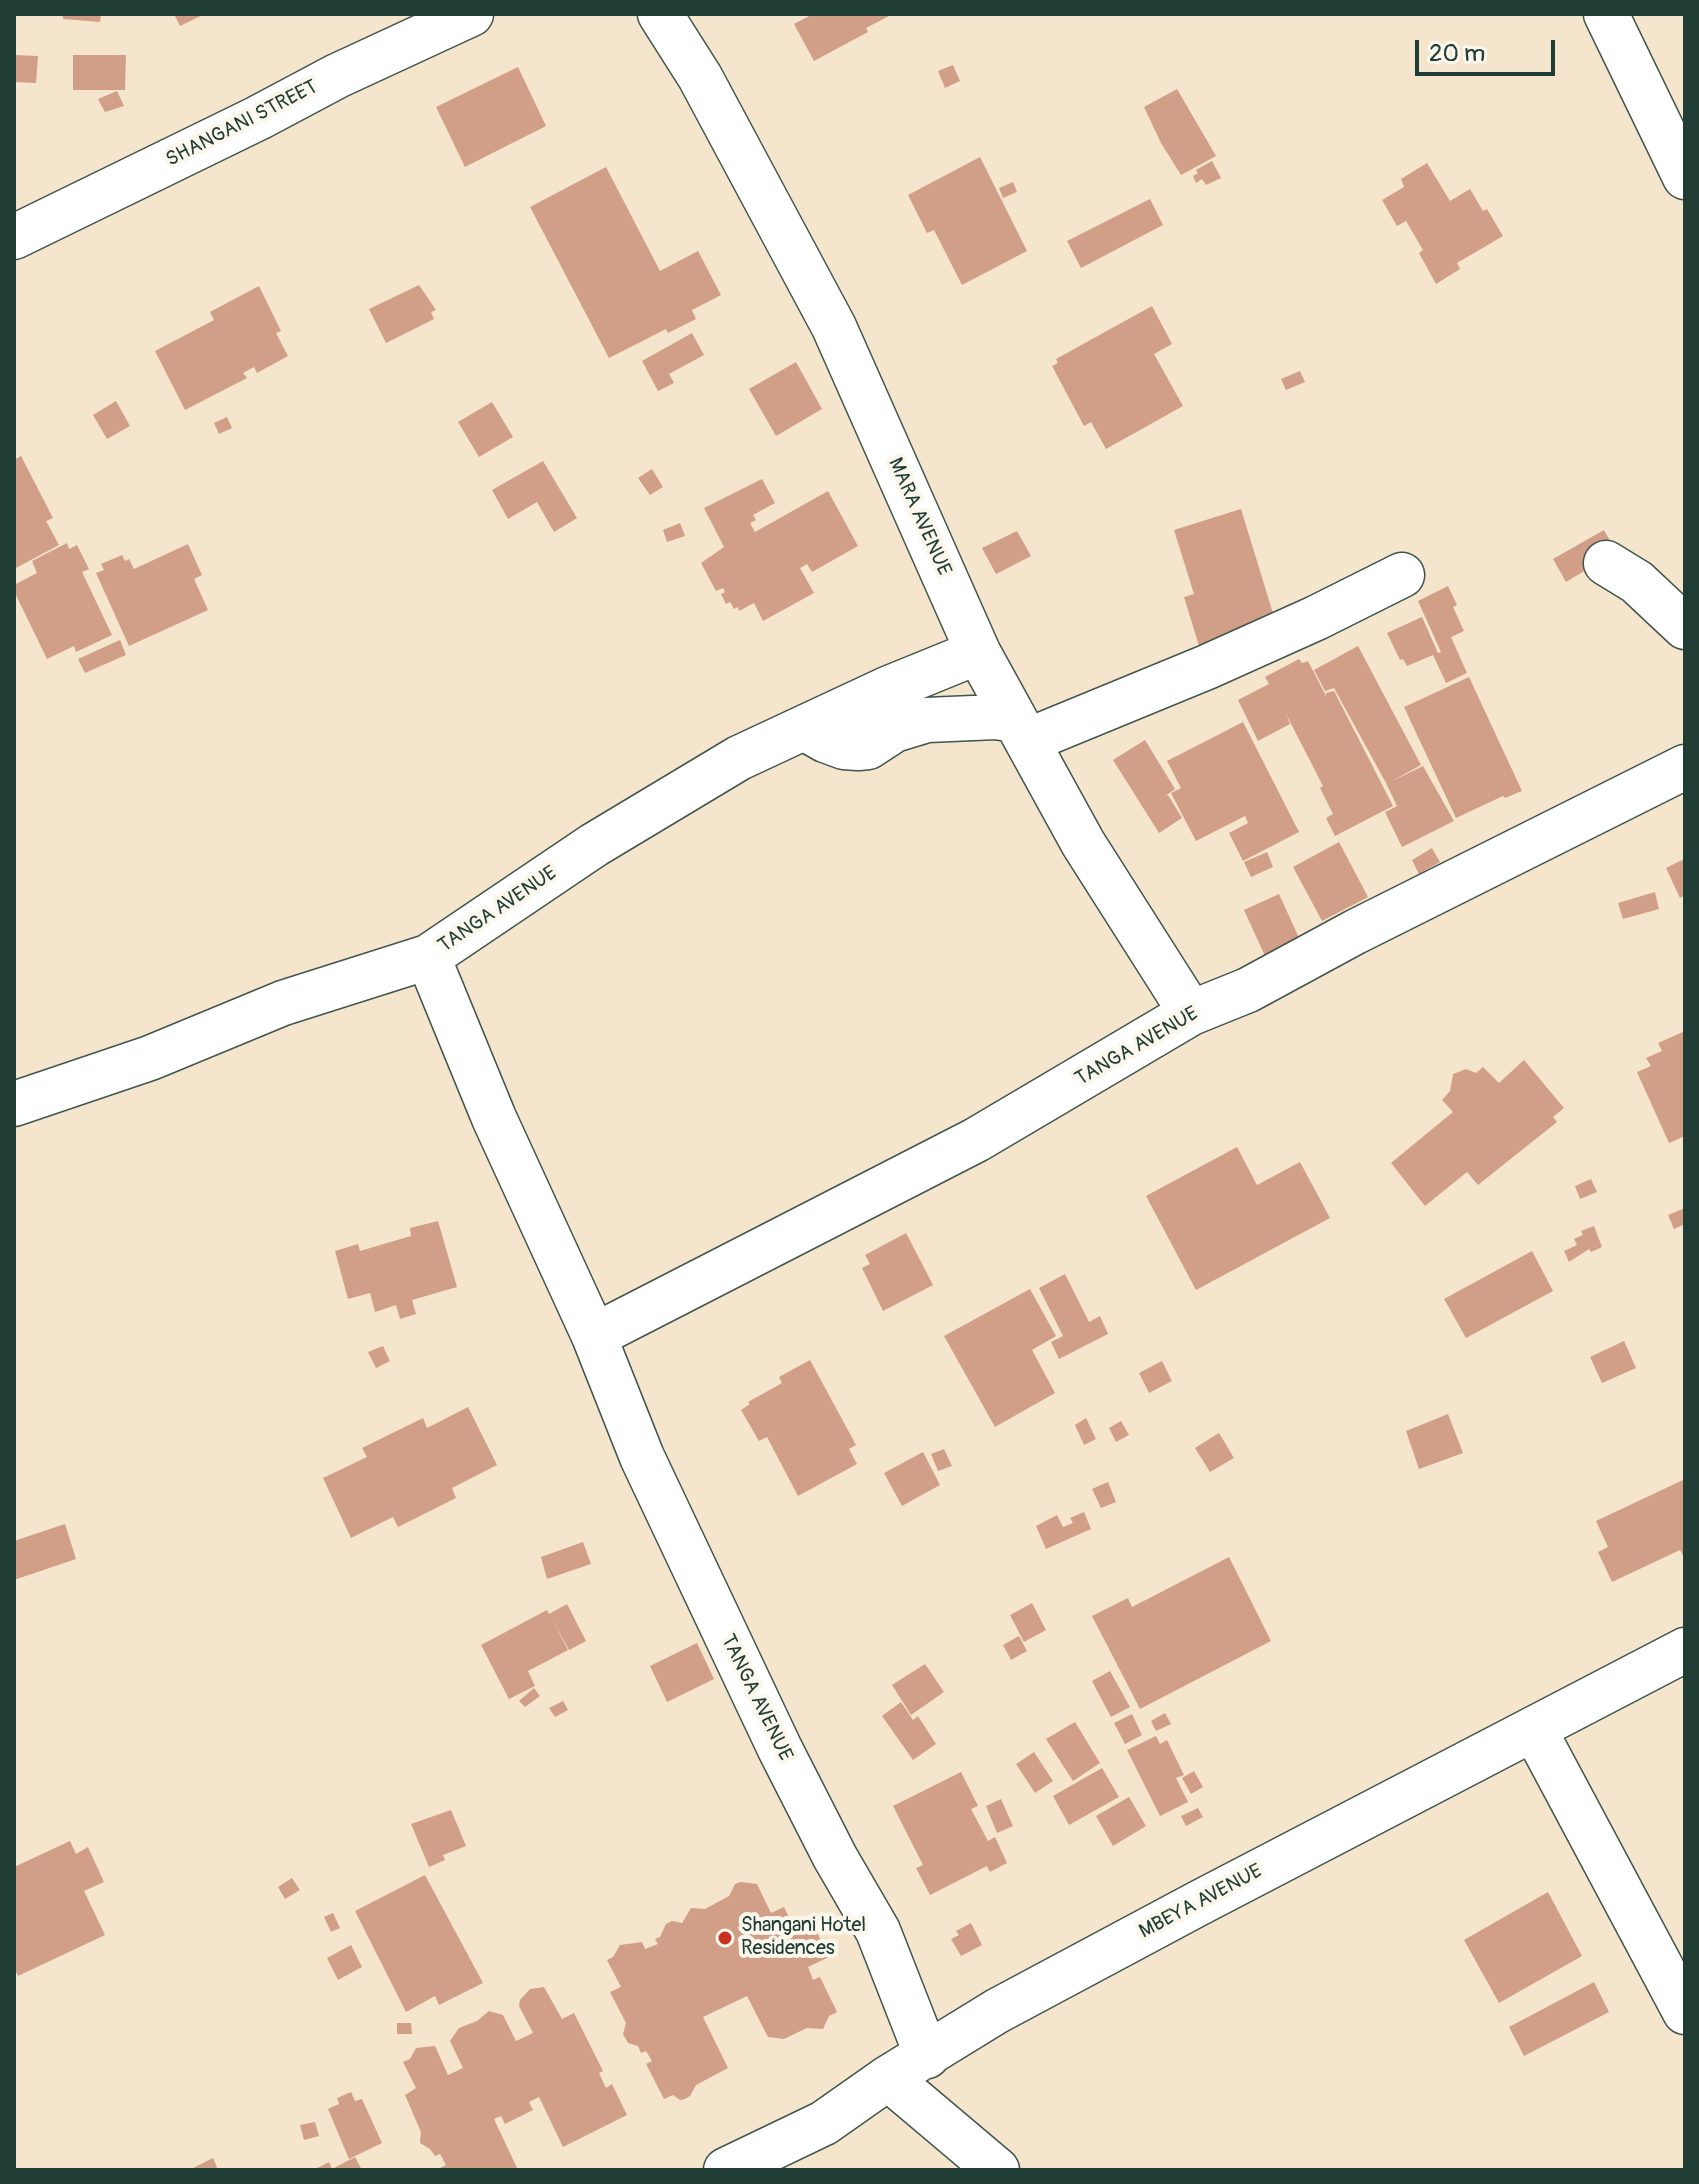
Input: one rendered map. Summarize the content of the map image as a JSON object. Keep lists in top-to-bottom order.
{
  "streets": {
    "street": [
      "SHANGANI STREET",
      "MARA AVENUE",
      "TANGA AVENUE",
      "MBEYA AVENUE"
    ]
  },
  "crossings": [
    ["MARA AVENUE", "TANGA AVENUE"],
    ["TANGA AVENUE", "MBEYA AVENUE"]
  ],
  "places": ["Shangani Hotel Residences"],
  "scale_bar": "20 m"
}
